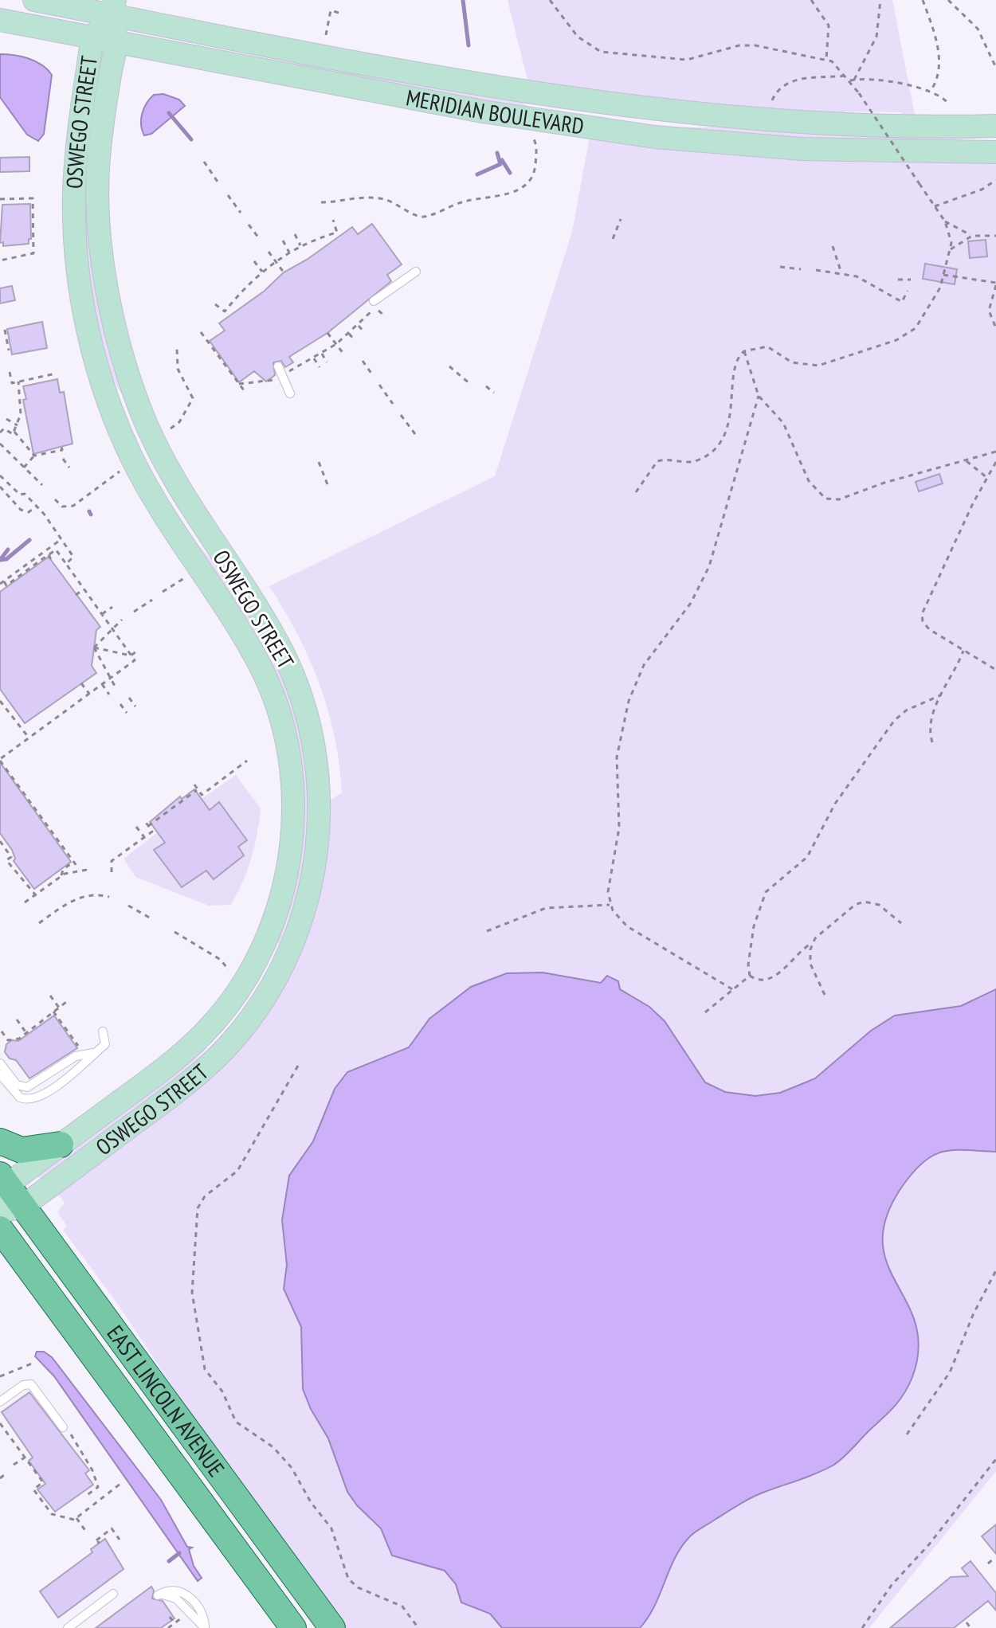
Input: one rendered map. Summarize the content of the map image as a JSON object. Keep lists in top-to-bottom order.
{
  "streets": {
    "main road": ["MERIDIAN BOULEVARD", "OSWEGO STREET", "EAST LINCOLN AVENUE"]
  },
  "crossings": [
    ["MERIDIAN BOULEVARD", "OSWEGO STREET"],
    ["OSWEGO STREET", "EAST LINCOLN AVENUE"]
  ]
}
